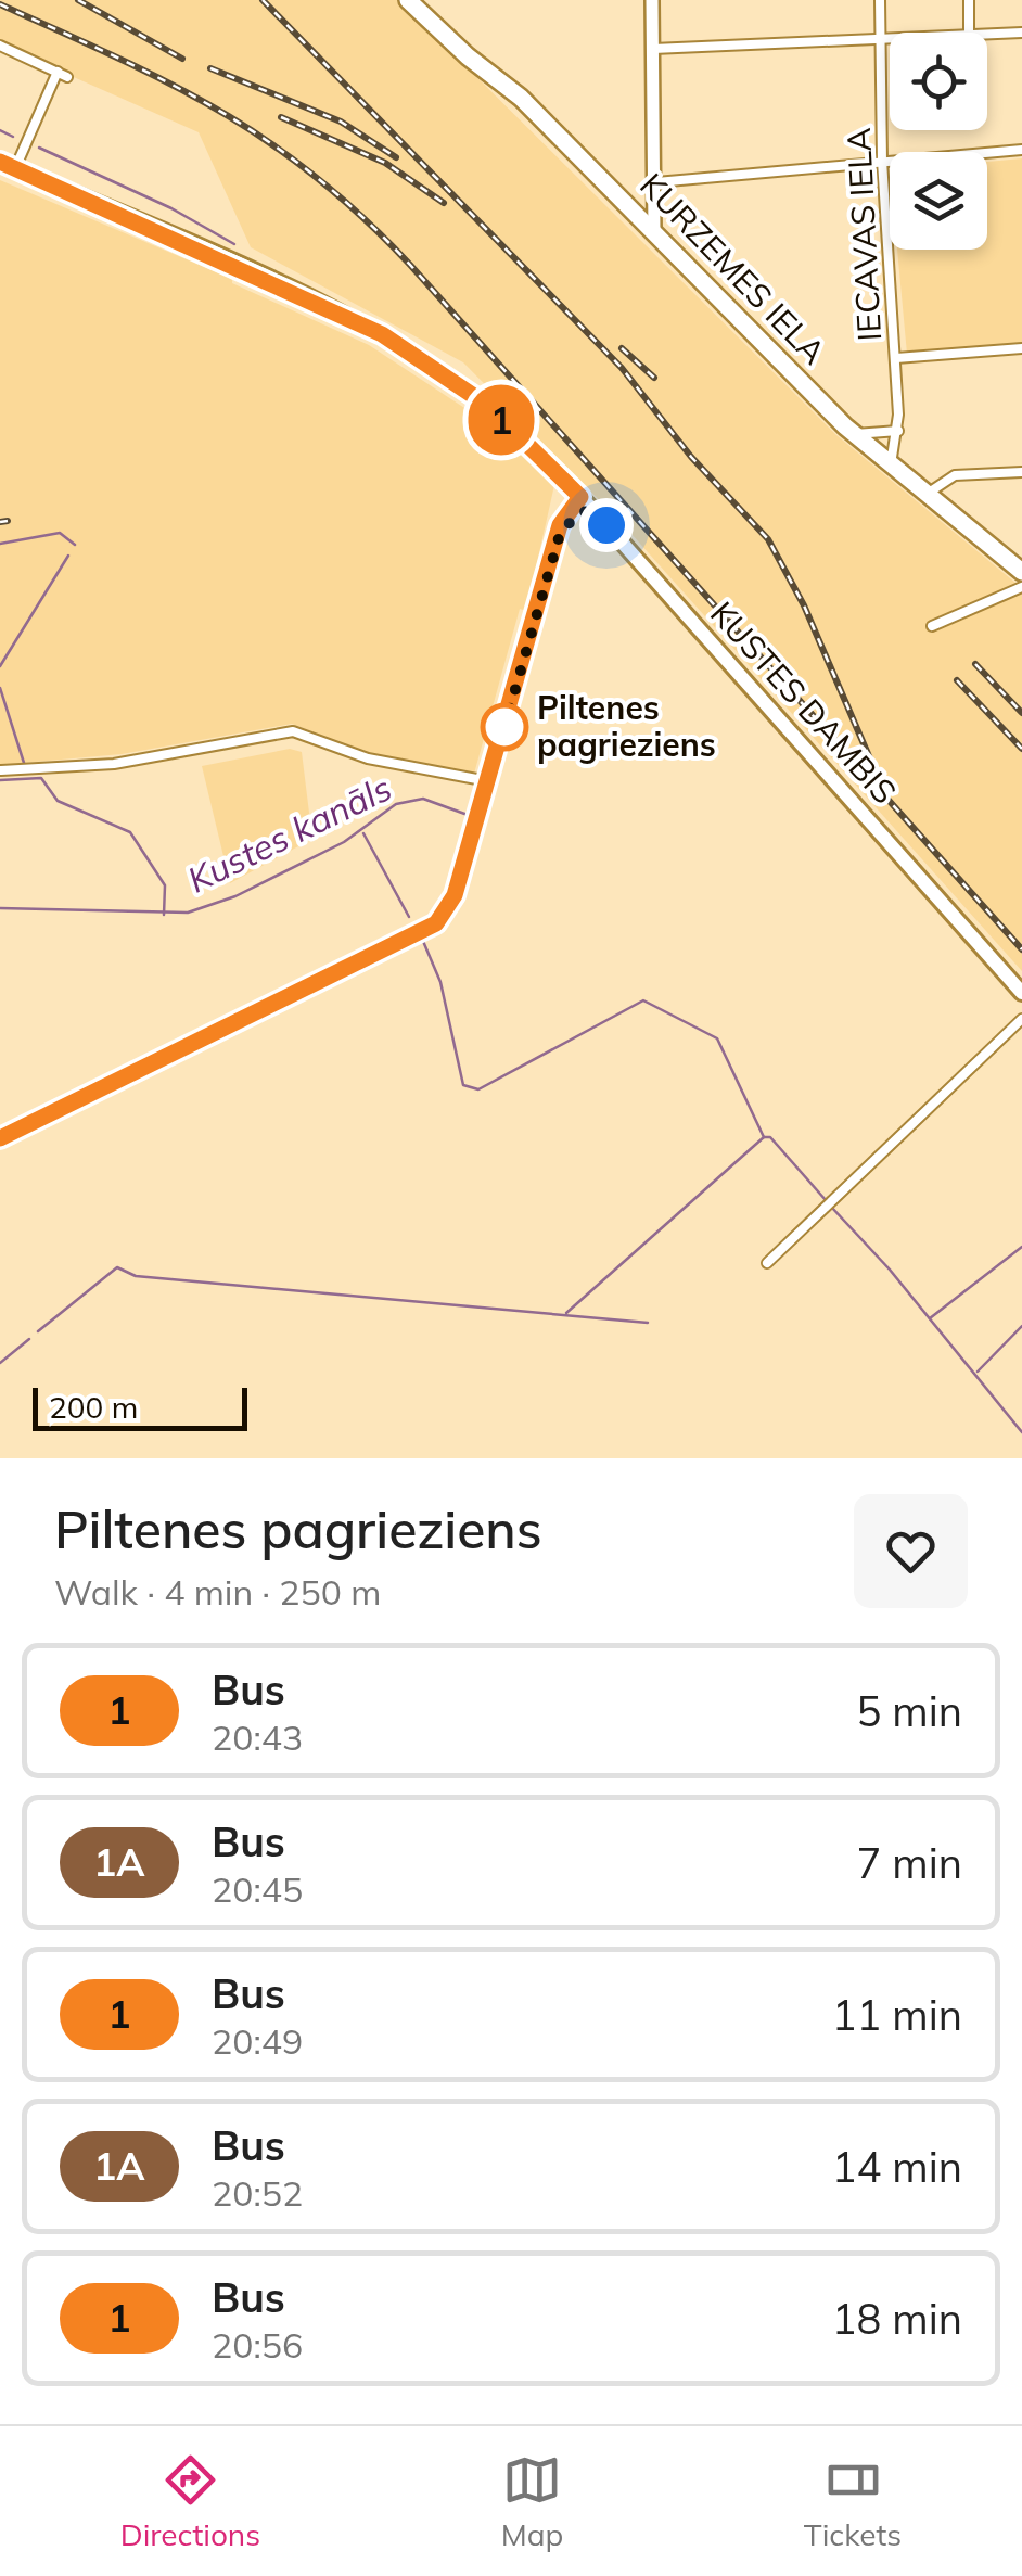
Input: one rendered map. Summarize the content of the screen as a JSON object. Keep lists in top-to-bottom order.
{
  "streets": {
    "highway": ["KURZEMES IELA"],
    "main road": ["KUSTES DAMBIS"],
    "street": ["IECAVAS IELA"]
  },
  "crossings": [
    ["IECAVAS IELA", "KURZEMES IELA"]
  ],
  "water": ["Kustes kanāls"],
  "places": ["Piltenes pagrieziens"],
  "lines": ["bus line 1"],
  "scale_bar": "200 m",
  "page": {
    "on_map": "1",
    "scale": "200 m",
    "heading": ["Piltenes pagrieziens", "Walk · 4 min · 250 m"],
    "list": [
      {
        "mark": "1",
        "name": "Bus",
        "note": "20:43",
        "value": "5 min"
      },
      {
        "mark": "1A",
        "name": "Bus",
        "note": "20:45",
        "value": "7 min"
      },
      {
        "mark": "1",
        "name": "Bus",
        "note": "20:49",
        "value": "11 min"
      },
      {
        "mark": "1A",
        "name": "Bus",
        "note": "20:52",
        "value": "14 min"
      },
      {
        "mark": "1",
        "name": "Bus",
        "note": "20:56",
        "value": "18 min"
      }
    ],
    "tabs": ["Directions", "Map", "Tickets"]
  }
}
